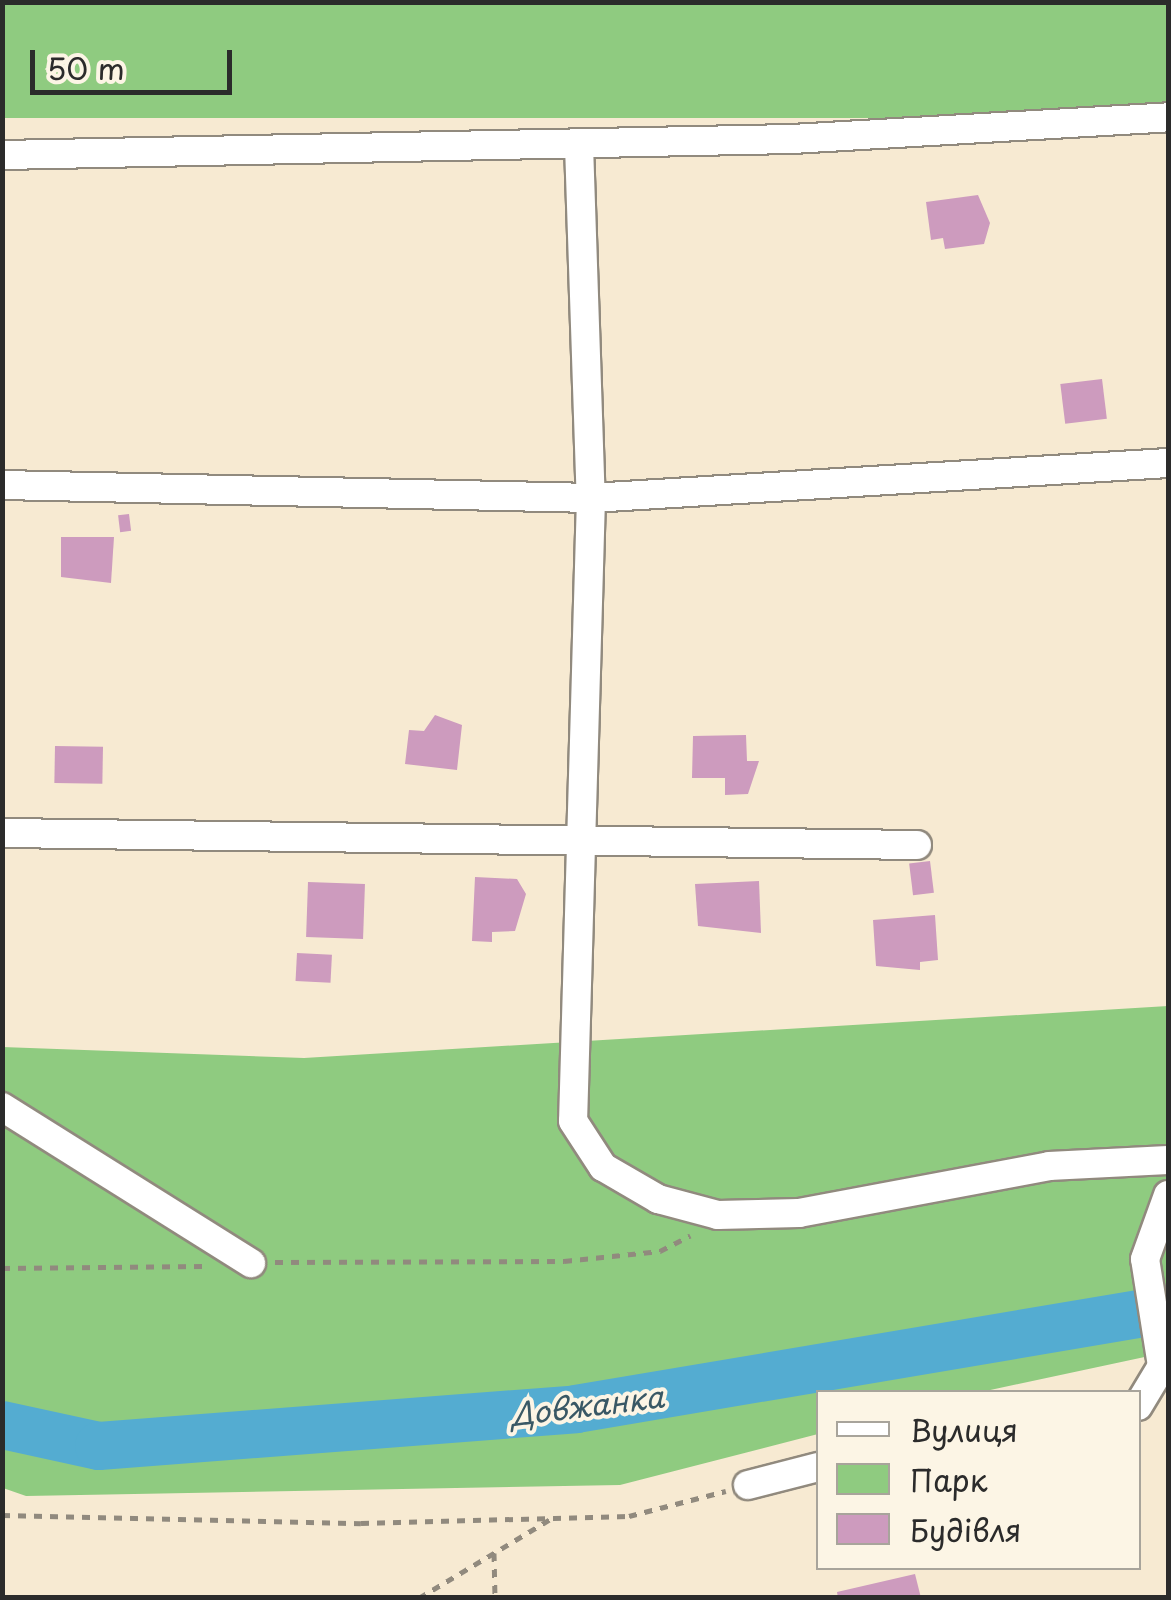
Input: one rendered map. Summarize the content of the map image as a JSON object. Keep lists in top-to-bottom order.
{
  "water": ["Довжанка"],
  "legend": ["Вулиця", "Парк", "Будівля"],
  "scale_bar": "50 m"
}
